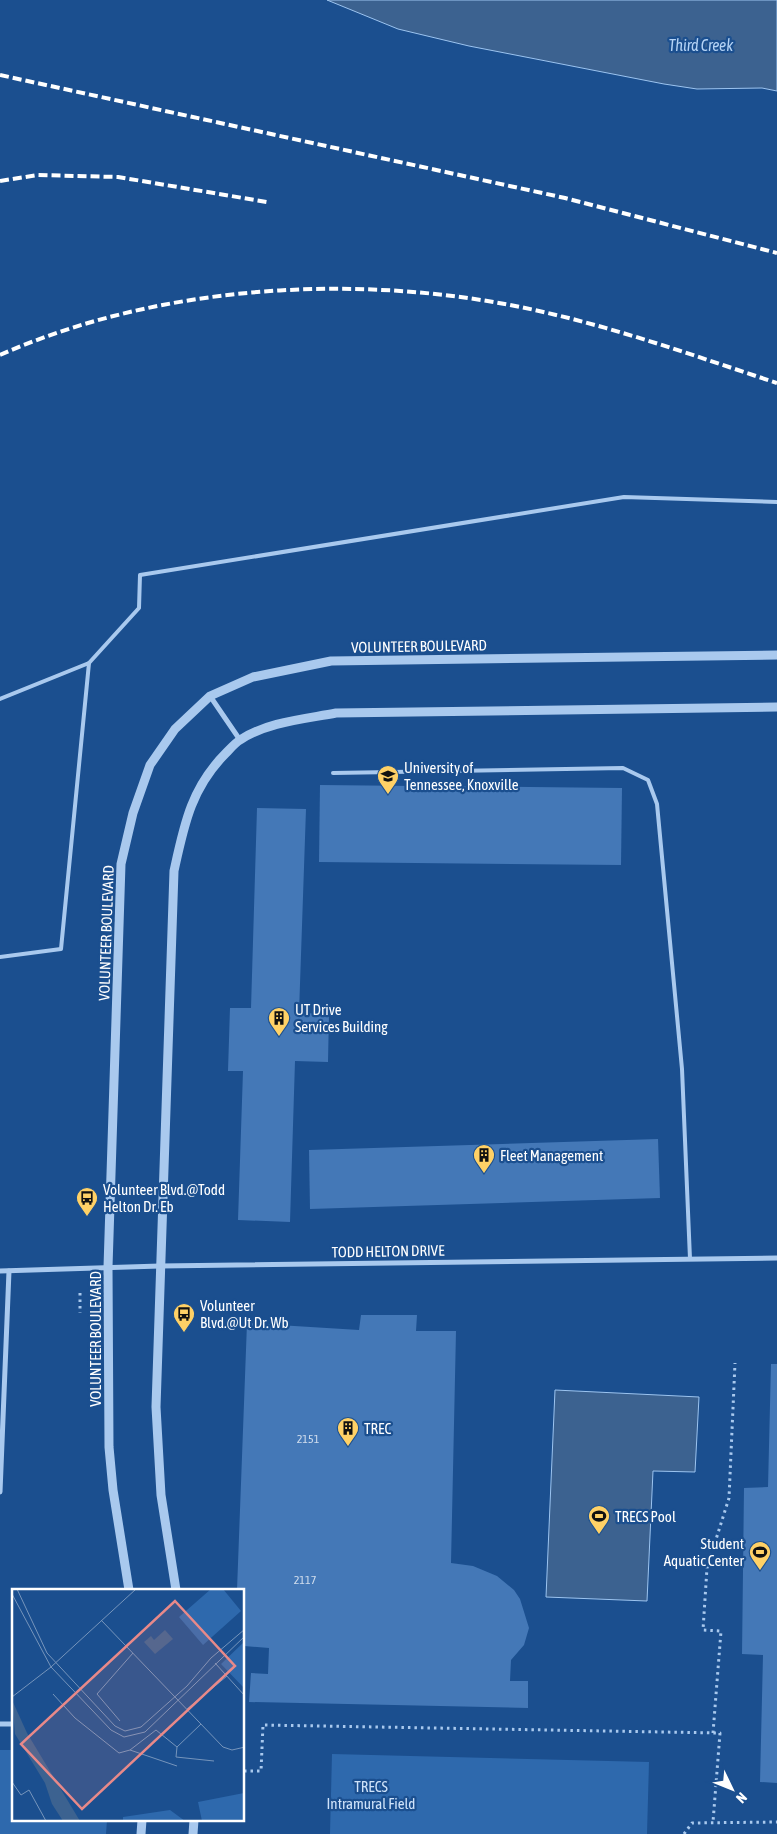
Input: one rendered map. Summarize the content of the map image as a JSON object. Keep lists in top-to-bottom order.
{
  "streets": {
    "street": ["VOLUNTEER BOULEVARD", "TODD HELTON DRIVE"]
  },
  "crossings": [
    ["VOLUNTEER BOULEVARD", "TODD HELTON DRIVE"]
  ],
  "water": ["Third Creek"],
  "parks": ["TRECS Intramural Field"],
  "places": {
    "school or university": ["University of Tennessee, Knoxville"],
    "building": ["UT Drive Services Building", "Fleet Management", "TREC"],
    "bus stop": ["Volunteer Blvd.@Todd Helton Dr. Eb", "Volunteer Blvd.@Ut Dr. Wb"],
    "sports": ["TRECS Pool", "Student Aquatic Center"]
  },
  "house_numbers": ["2151", "2117"],
  "north": "bottom right"
}
